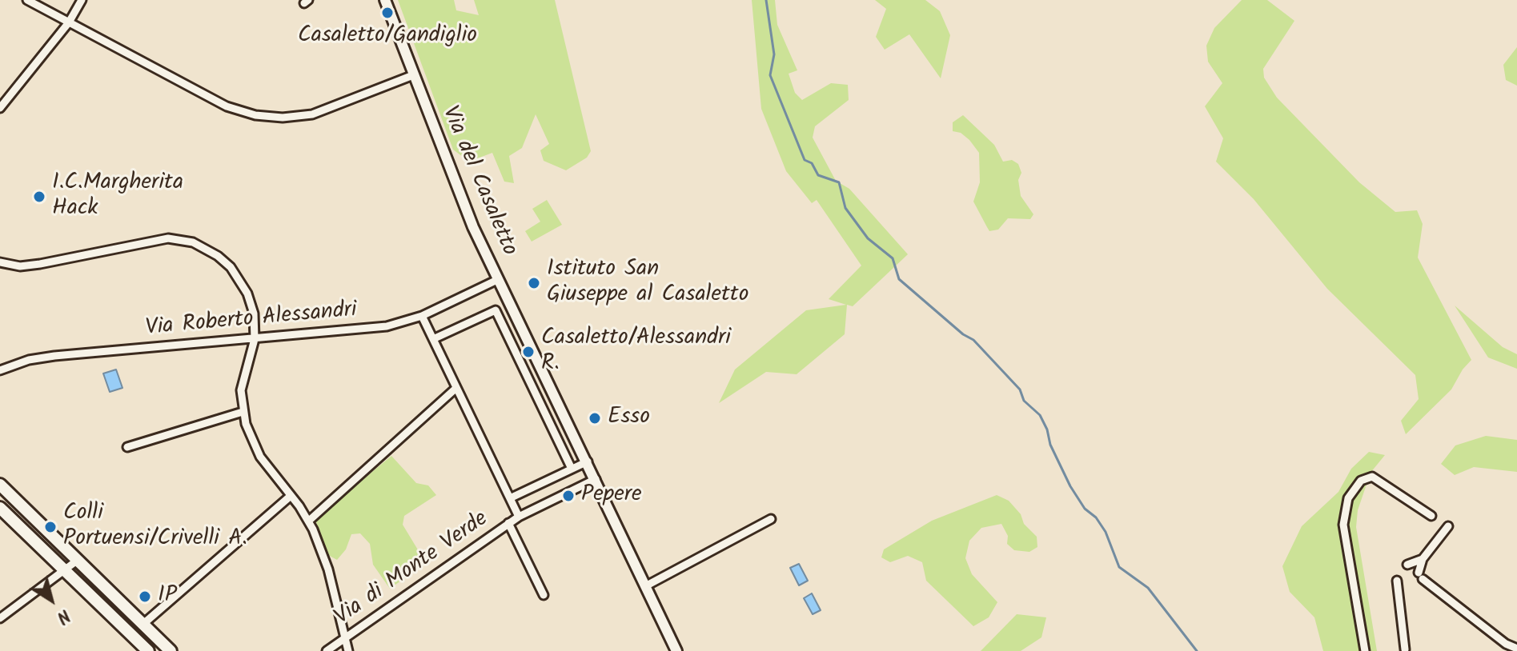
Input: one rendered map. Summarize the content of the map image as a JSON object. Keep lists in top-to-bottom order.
{
  "streets": {
    "street": ["Via del Casaletto", "Via Roberto Alessandri", "Via di Monte Verde"]
  },
  "crossings": [
    ["Via del Casaletto", "Via Roberto Alessandri"],
    ["Via del Casaletto", "Via di Monte Verde"]
  ],
  "places": [
    "Casaletto/Gandiglio",
    "I.C.Margherita Hack",
    "Istituto San Giuseppe al Casaletto",
    "Casaletto/Alessandri R.",
    "Esso",
    "Pepere",
    "Colli Portuensi/Crivelli A.",
    "IP"
  ],
  "north": "bottom right"
}
